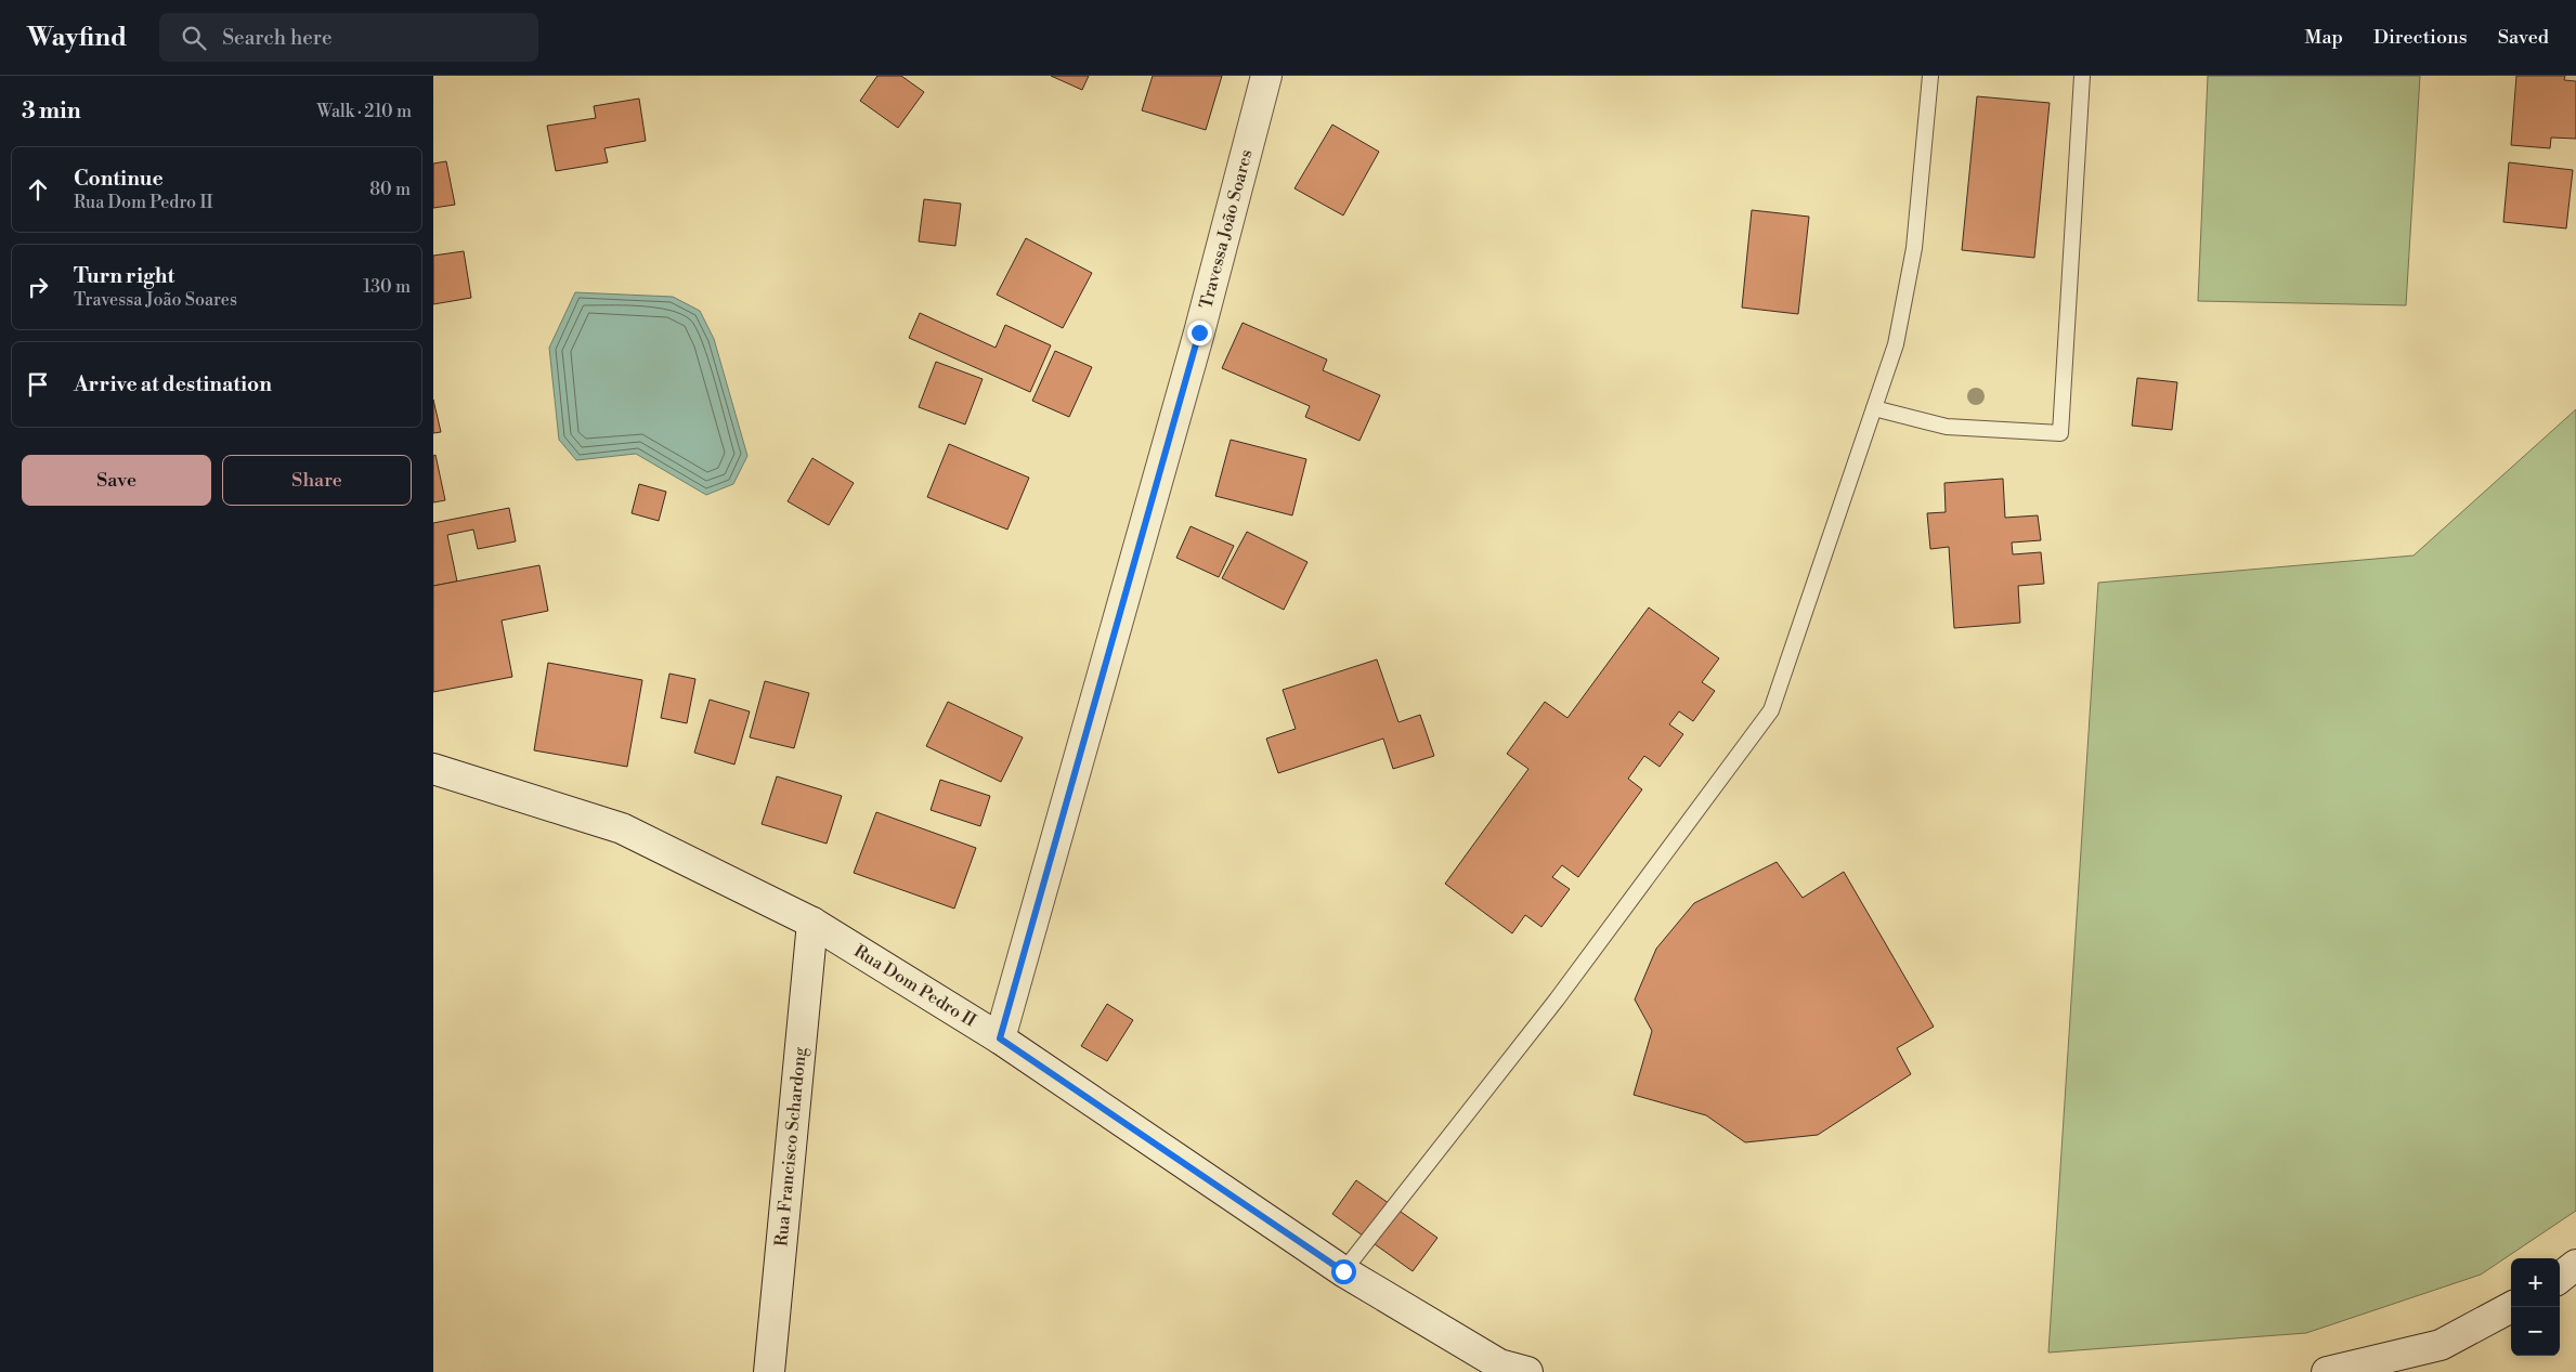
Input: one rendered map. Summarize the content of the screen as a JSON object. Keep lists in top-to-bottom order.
{
  "streets": {
    "street": ["Travessa João Soares", "Rua Dom Pedro II", "Rua Francisco Schardong"]
  },
  "crossings": [
    ["Travessa João Soares", "Rua Dom Pedro II"],
    ["Rua Dom Pedro II", "Rua Francisco Schardong"]
  ],
  "page": {
    "header": "Wayfind",
    "search": "Search here",
    "nav": ["Map", "Directions", "Saved"],
    "heading": ["3 min", "Walk · 210 m"],
    "list": [
      ["Continue", "Rua Dom Pedro II", "80 m"],
      ["Turn right", "Travessa João Soares", "130 m"],
      "Arrive at destination"
    ],
    "buttons": ["Save", "Share"],
    "map_buttons": ["+", "−"]
  }
}
